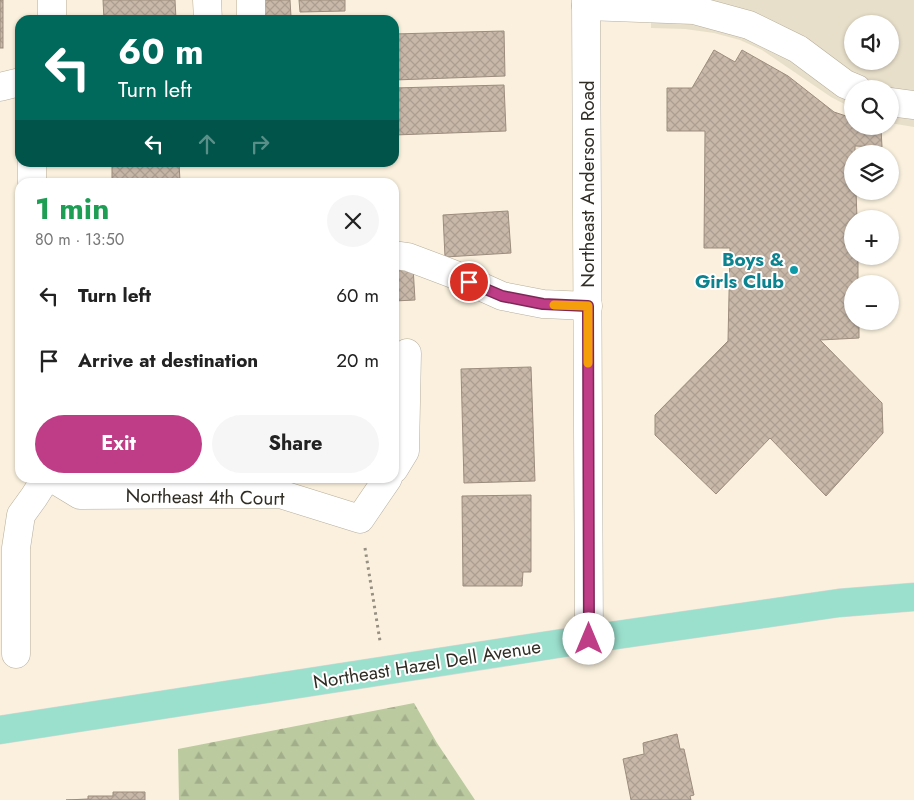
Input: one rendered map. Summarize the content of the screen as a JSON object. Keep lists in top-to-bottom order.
{
  "streets": {
    "main road": ["Northeast Hazel Dell Avenue"],
    "street": ["Northeast Anderson Road", "Northeast 4th Court"]
  },
  "crossings": [
    ["Northeast Anderson Road", "Northeast Hazel Dell Avenue"]
  ],
  "places": ["Boys & Girls Club"],
  "page": {
    "map_buttons": ["+", "−"],
    "turn": ["60 m", "Turn left"],
    "heading": ["1 min", "80 m · 13:50"],
    "list": [
      {
        "name": "Turn left",
        "value": "60 m"
      },
      {
        "name": "Arrive at destination",
        "value": "20 m"
      }
    ],
    "buttons": ["Exit", "Share"]
  }
}
